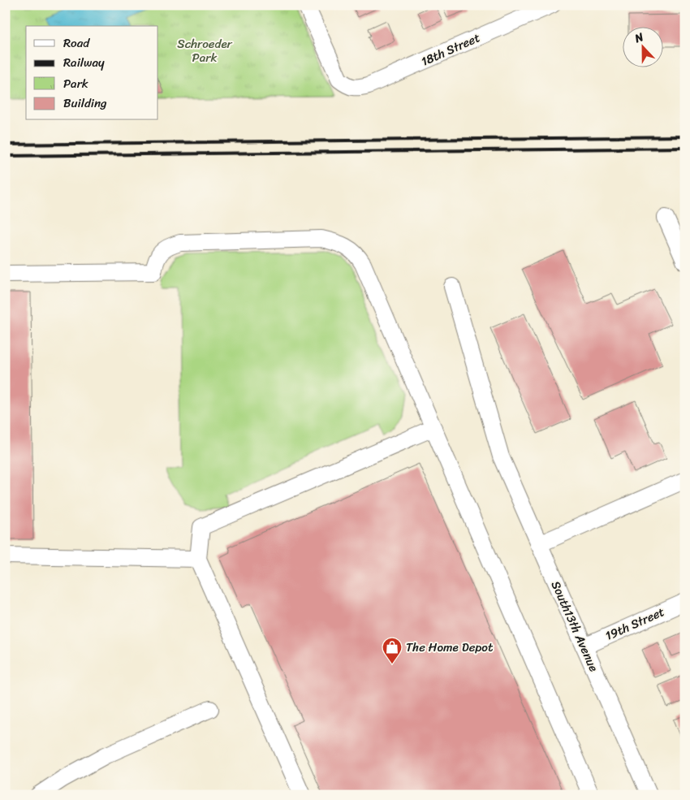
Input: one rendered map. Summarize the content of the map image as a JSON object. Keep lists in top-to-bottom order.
{
  "streets": {
    "street": ["18th Street", "19th Street", "South13th Avenue"]
  },
  "crossings": [
    ["19th Street", "South13th Avenue"]
  ],
  "parks": ["Schroeder Park"],
  "places": {
    "shop": ["The Home Depot"]
  },
  "legend": [
    "Road",
    "Railway",
    "Park",
    "Building"
  ],
  "north": "top"
}
